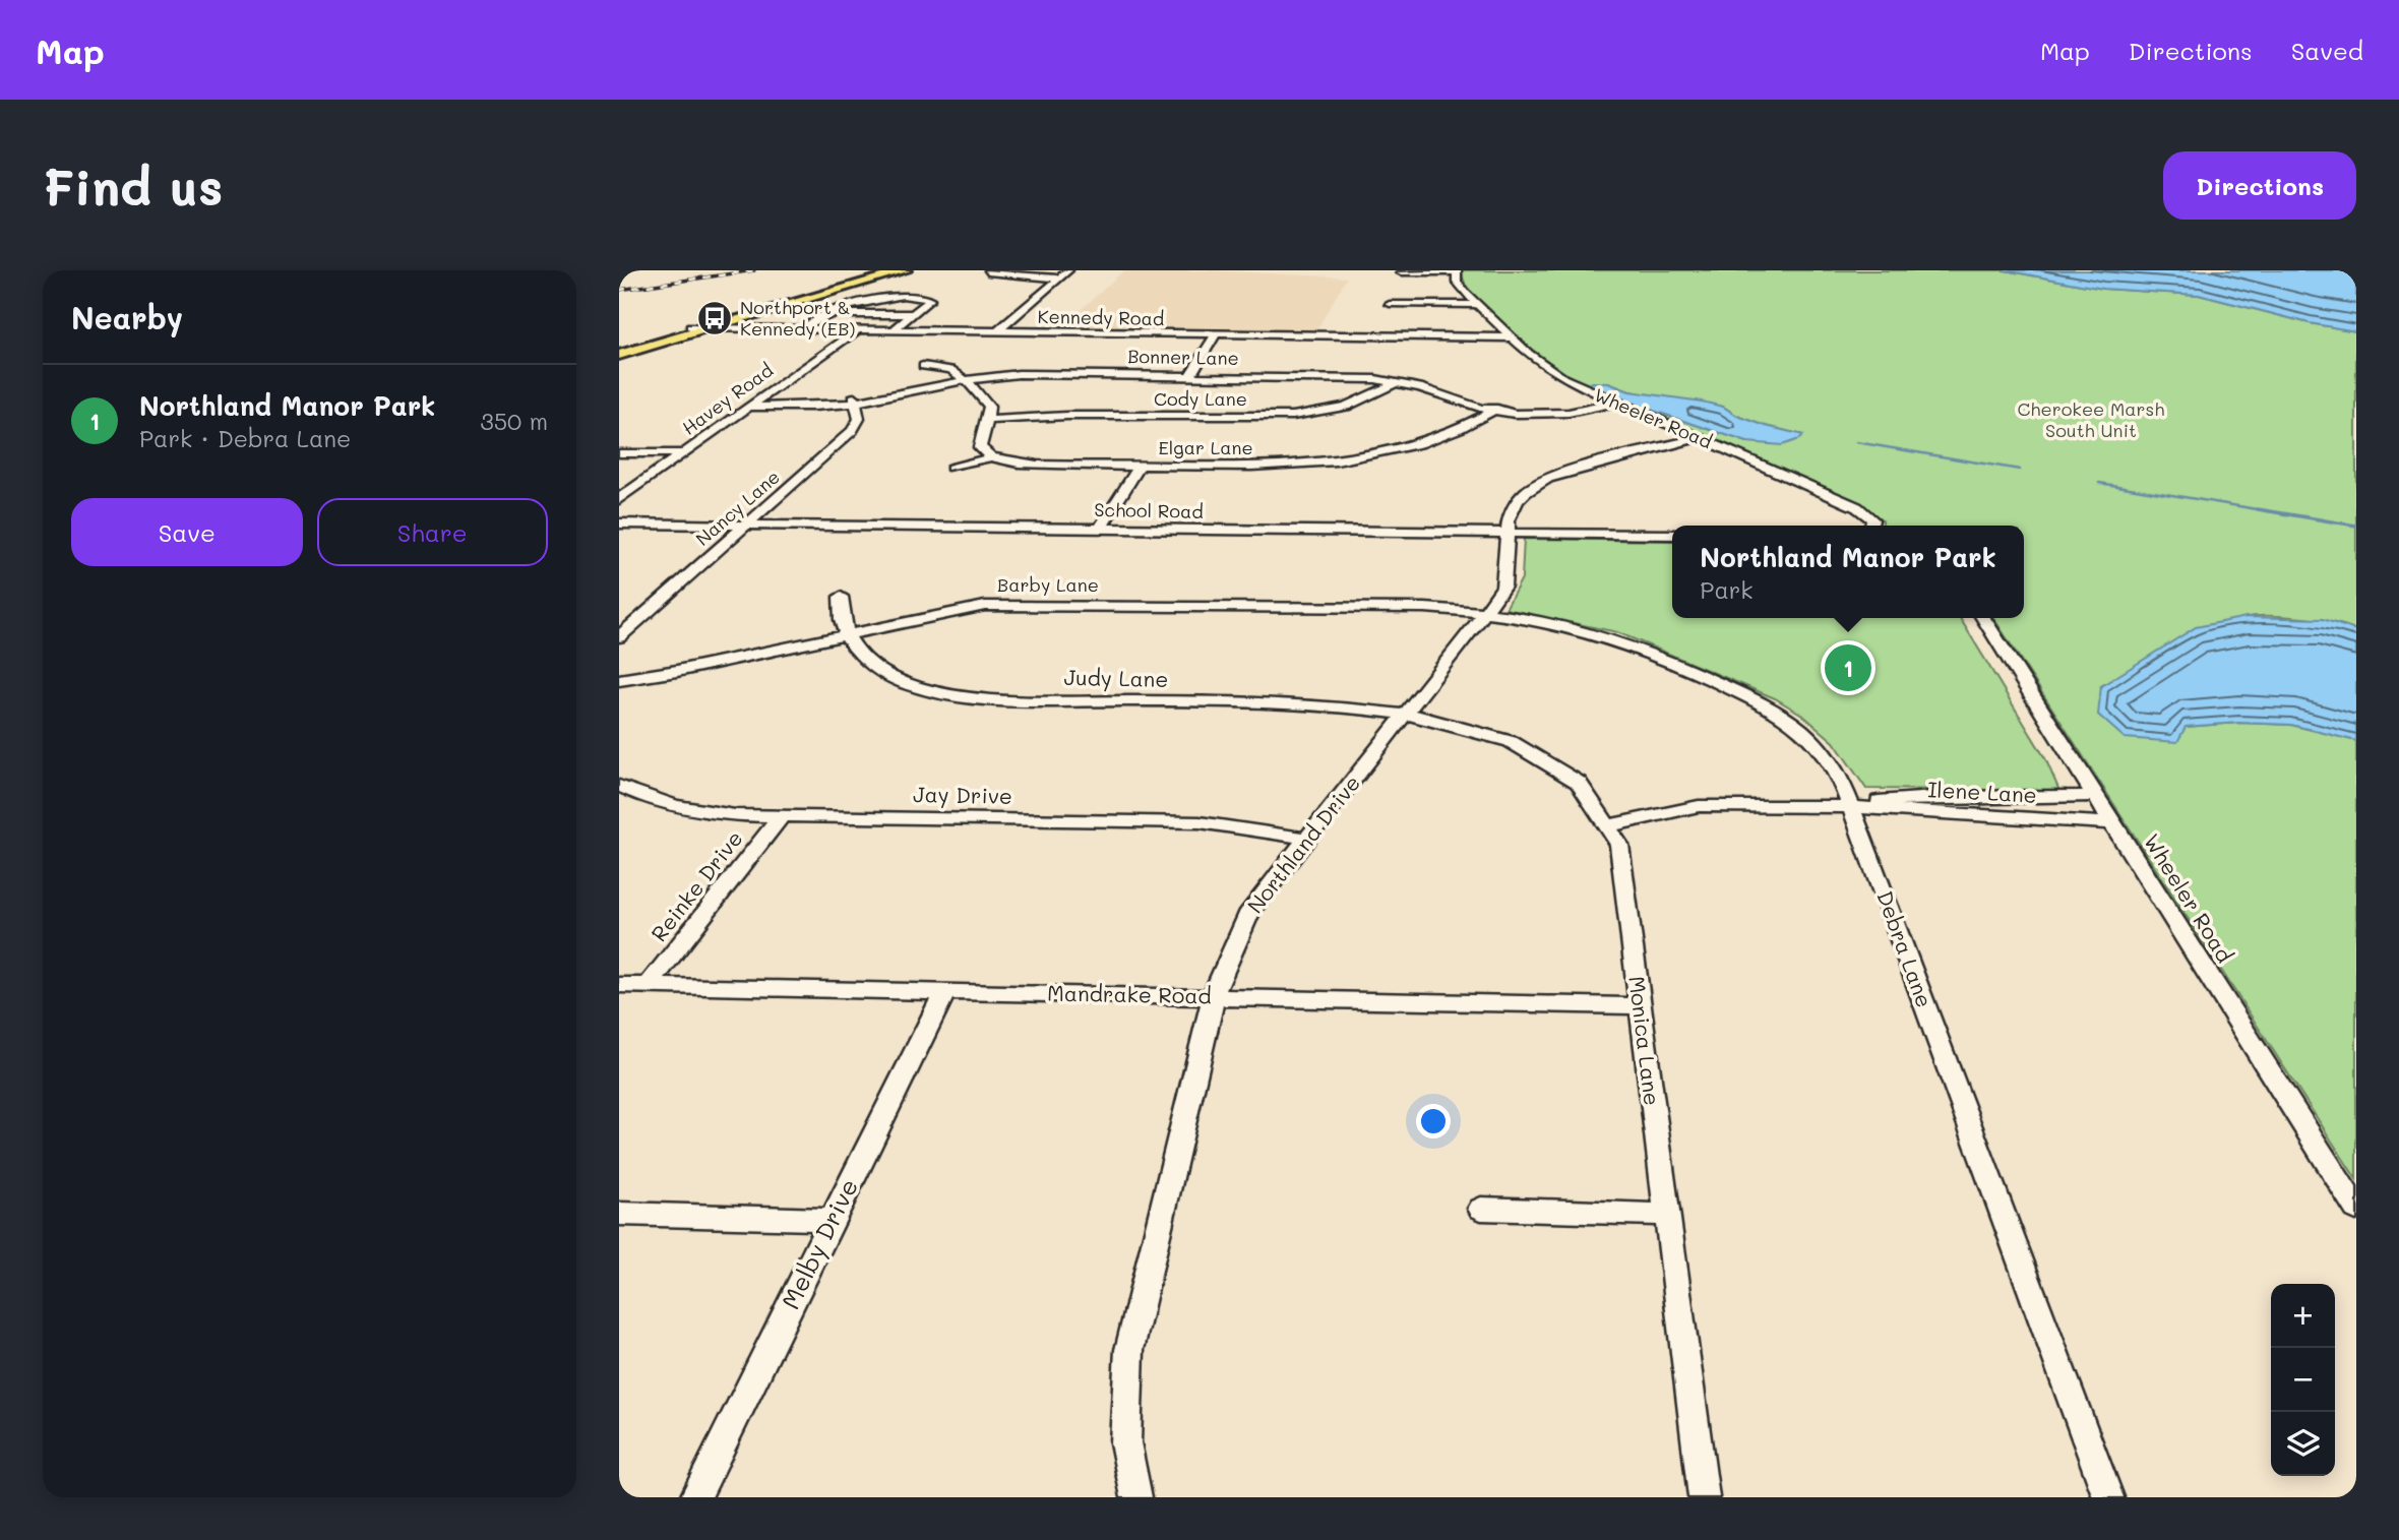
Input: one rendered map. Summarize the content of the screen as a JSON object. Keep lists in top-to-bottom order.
{
  "streets": {
    "street": [
      "Kennedy Road",
      "Bonner Lane",
      "Havey Road",
      "Cody Lane",
      "Wheeler Road",
      "Elgar Lane",
      "Nancy Lane",
      "School Road",
      "Barby Lane",
      "Judy Lane",
      "Ilene Lane",
      "Jay Drive",
      "Northland Drive",
      "Reinke Drive",
      "Debra Lane",
      "Mandrake Road",
      "Monica Lane",
      "Melby Drive"
    ]
  },
  "crossings": [
    ["Kennedy Road", "Havey Road"],
    ["Kennedy Road", "Wheeler Road"],
    ["Bonner Lane", "Havey Road"],
    ["Bonner Lane", "Cody Lane"],
    ["Bonner Lane", "Wheeler Road"],
    ["Bonner Lane", "Elgar Lane"],
    ["Bonner Lane", "Nancy Lane"],
    ["Wheeler Road", "Ilene Lane"],
    ["Wheeler Road", "Northland Drive"],
    ["Nancy Lane", "School Road"],
    ["School Road", "Northland Drive"],
    ["Barby Lane", "Judy Lane"],
    ["Barby Lane", "Northland Drive"],
    ["Barby Lane", "Debra Lane"],
    ["Judy Lane", "Northland Drive"],
    ["Judy Lane", "Monica Lane"],
    ["Ilene Lane", "Debra Lane"],
    ["Ilene Lane", "Monica Lane"],
    ["Jay Drive", "Northland Drive"],
    ["Jay Drive", "Reinke Drive"],
    ["Northland Drive", "Debra Lane"],
    ["Northland Drive", "Mandrake Road"],
    ["Northland Drive", "Monica Lane"],
    ["Reinke Drive", "Mandrake Road"],
    ["Mandrake Road", "Monica Lane"],
    ["Mandrake Road", "Melby Drive"]
  ],
  "parks": ["Cherokee Marsh South Unit"],
  "places": {
    "bus stop": ["Northport & Kennedy (EB)"]
  },
  "page": {
    "header": "Map",
    "nav": ["Map", "Directions", "Saved"],
    "buttons": [
      "Directions",
      ["Save", "Share"]
    ],
    "title": "Find us",
    "heading": "Nearby",
    "list": [
      {
        "mark": "1",
        "name": "Northland Manor Park",
        "note": "Park · Debra Lane",
        "value": "350 m"
      }
    ],
    "popup": ["Northland Manor Park", "Park"],
    "pins": "1",
    "map_buttons": ["+", "−"]
  }
}
